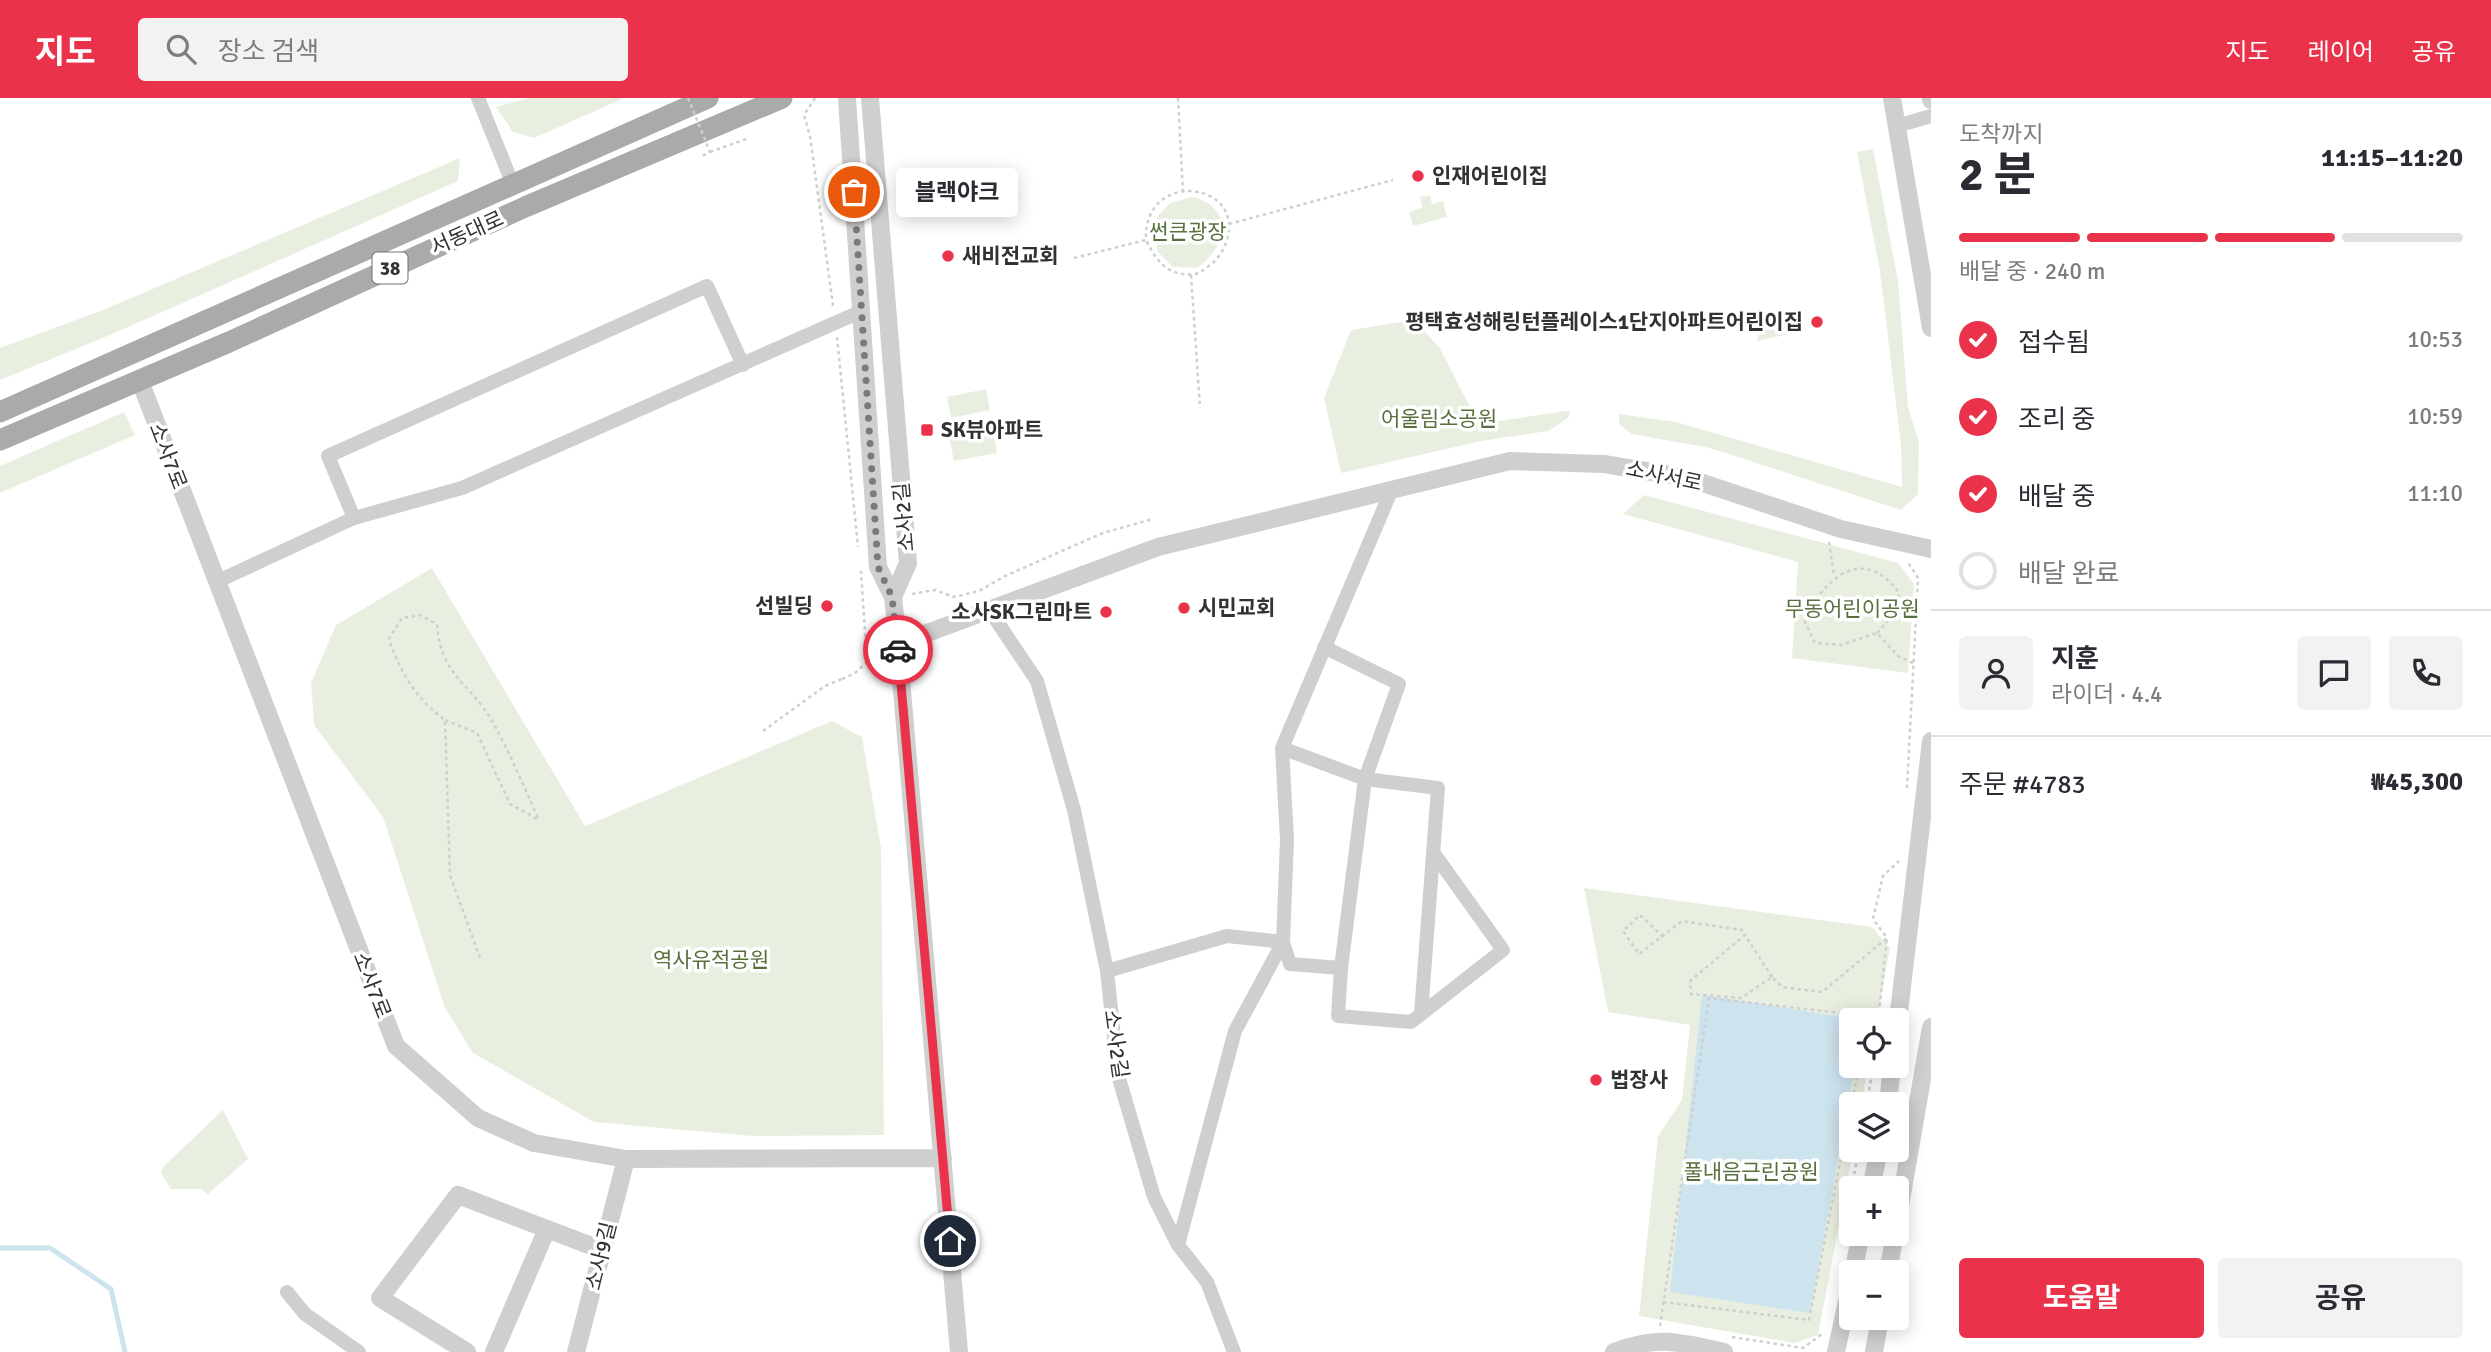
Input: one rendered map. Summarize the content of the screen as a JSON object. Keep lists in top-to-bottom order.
{
  "streets": {
    "main road": ["서동대로", "38"],
    "street": [
      "소사7로",
      "소사서로",
      "소사2길",
      "소사9길"
    ]
  },
  "crossings": [
    ["서동대로", "소사7로"],
    ["소사7로", "소사9길"]
  ],
  "parks": [
    "썬큰광장",
    "어울림소공원",
    "무동어린이공원",
    "역사유적공원",
    "풀내음근린공원"
  ],
  "places": {
    "other": [
      "인재어린이집",
      "블랙야크",
      "새비전교회",
      "평택효성해링턴플레이스1단지아파트어린이집",
      "선빌딩",
      "시민교회",
      "소사SK그린마트",
      "법장사"
    ],
    "transit": ["SK뷰아파트"]
  },
  "page": {
    "header": "지도",
    "search": "장소 검색",
    "nav": ["지도", "레이어", "공유"],
    "heading": ["2 분", "도착까지", "11:15–11:20"],
    "panel": [
      "지훈",
      "라이더 · 4.4",
      "주문 #4783",
      "₩45,300"
    ],
    "bubble": "블랙야크",
    "bar": "배달 중 · 240 m",
    "list": [
      ["접수됨", "10:53"],
      ["조리 중", "10:59"],
      ["배달 중", "11:10"],
      "배달 완료"
    ],
    "map_buttons": ["+", "−"],
    "buttons": ["도움말", "공유"]
  }
}
